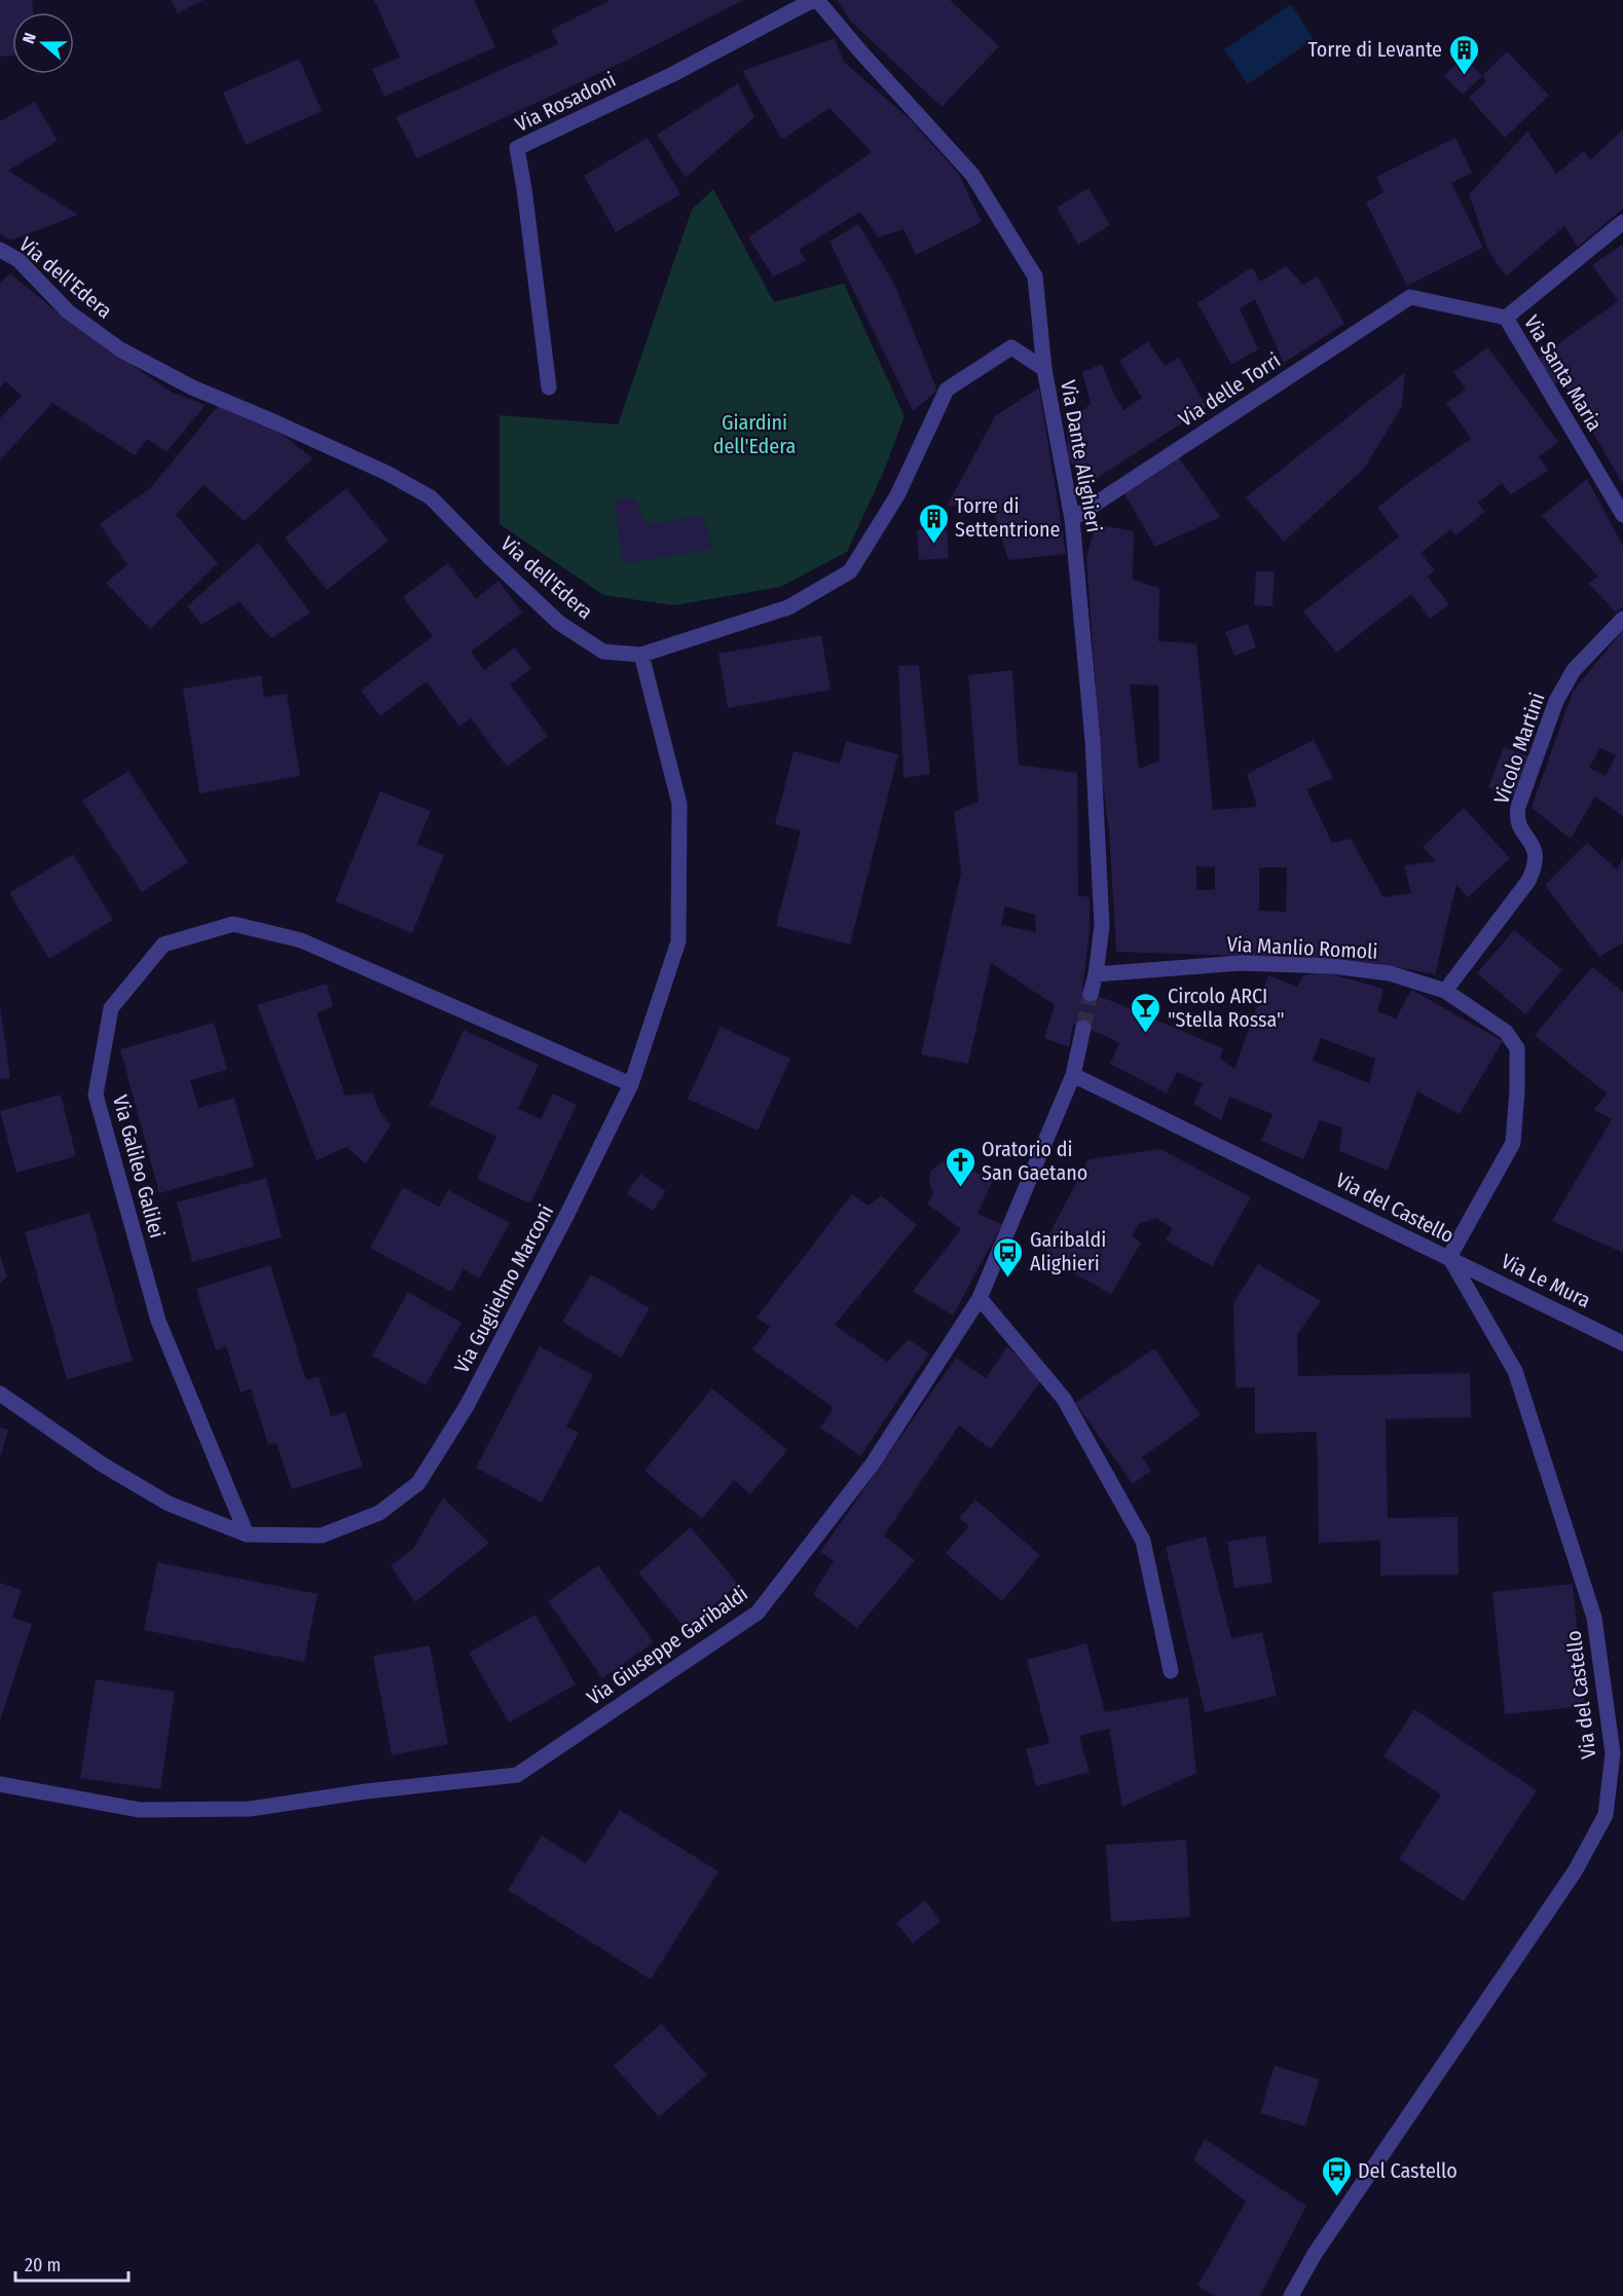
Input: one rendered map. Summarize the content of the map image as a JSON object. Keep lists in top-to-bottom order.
{
  "streets": {
    "street": [
      "Via Rosadoni",
      "Via dell'Edera",
      "Via Santa Maria",
      "Via delle Torri",
      "Via Dante Alighieri",
      "Vicolo Martini",
      "Via Manlio Romoli",
      "Via Galileo Galilei",
      "Via del Castello",
      "Via Le Mura",
      "Via Guglielmo Marconi",
      "Via Giuseppe Garibaldi"
    ]
  },
  "crossings": [
    ["Via dell'Edera", "Via Dante Alighieri"],
    ["Via dell'Edera", "Via Guglielmo Marconi"],
    ["Via Santa Maria", "Via delle Torri"],
    ["Via delle Torri", "Via Dante Alighieri"],
    ["Via Dante Alighieri", "Via Manlio Romoli"],
    ["Vicolo Martini", "Via Manlio Romoli"],
    ["Via Manlio Romoli", "Via del Castello"],
    ["Via Manlio Romoli", "Via Le Mura"],
    ["Via Galileo Galilei", "Via Guglielmo Marconi"],
    ["Via del Castello", "Via Le Mura"],
    ["Via del Castello", "Via Giuseppe Garibaldi"]
  ],
  "parks": ["Giardini dell'Edera"],
  "places": {
    "building": ["Torre di Levante", "Torre di Settentrione"],
    "bar": ["Circolo ARCI \"Stella Rossa\""],
    "church": ["Oratorio di San Gaetano"],
    "bus stop": ["Garibaldi Alighieri", "Del Castello"]
  },
  "scale_bar": "20 m",
  "north": "left"
}
